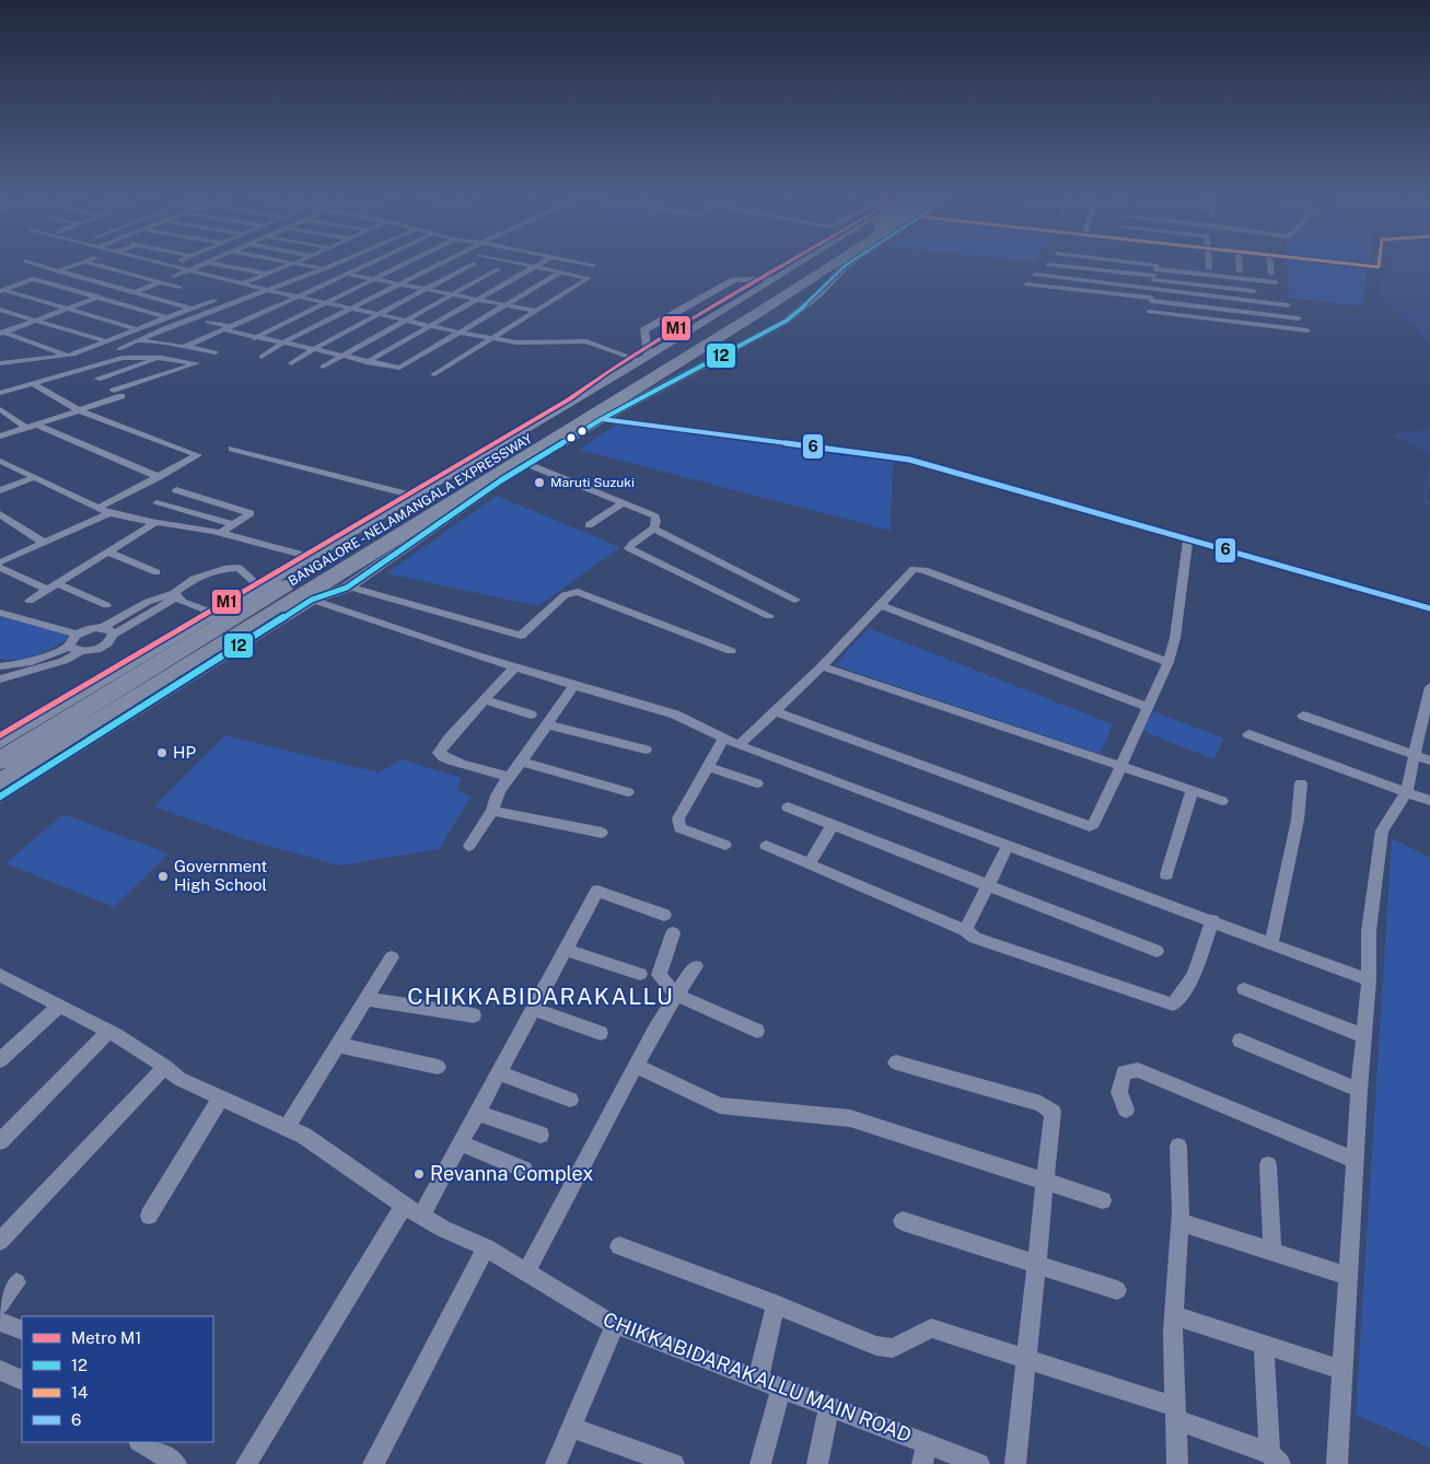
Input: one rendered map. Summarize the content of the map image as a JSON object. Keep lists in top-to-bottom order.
{
  "streets": {
    "highway": ["BANGALORE - NELAMANGALA EXPRESSWAY"],
    "street": ["CHIKKABIDARAKALLU MAIN ROAD"]
  },
  "districts": ["CHIKKABIDARAKALLU"],
  "places": [
    "Maruti Suzuki",
    "HP",
    "Government High School",
    "Revanna Complex"
  ],
  "lines": [
    "metro line M1",
    "transit line 12",
    "transit line 14",
    "transit line 6"
  ],
  "legend": [
    "Metro M1",
    "12",
    "14",
    "6"
  ]
}
